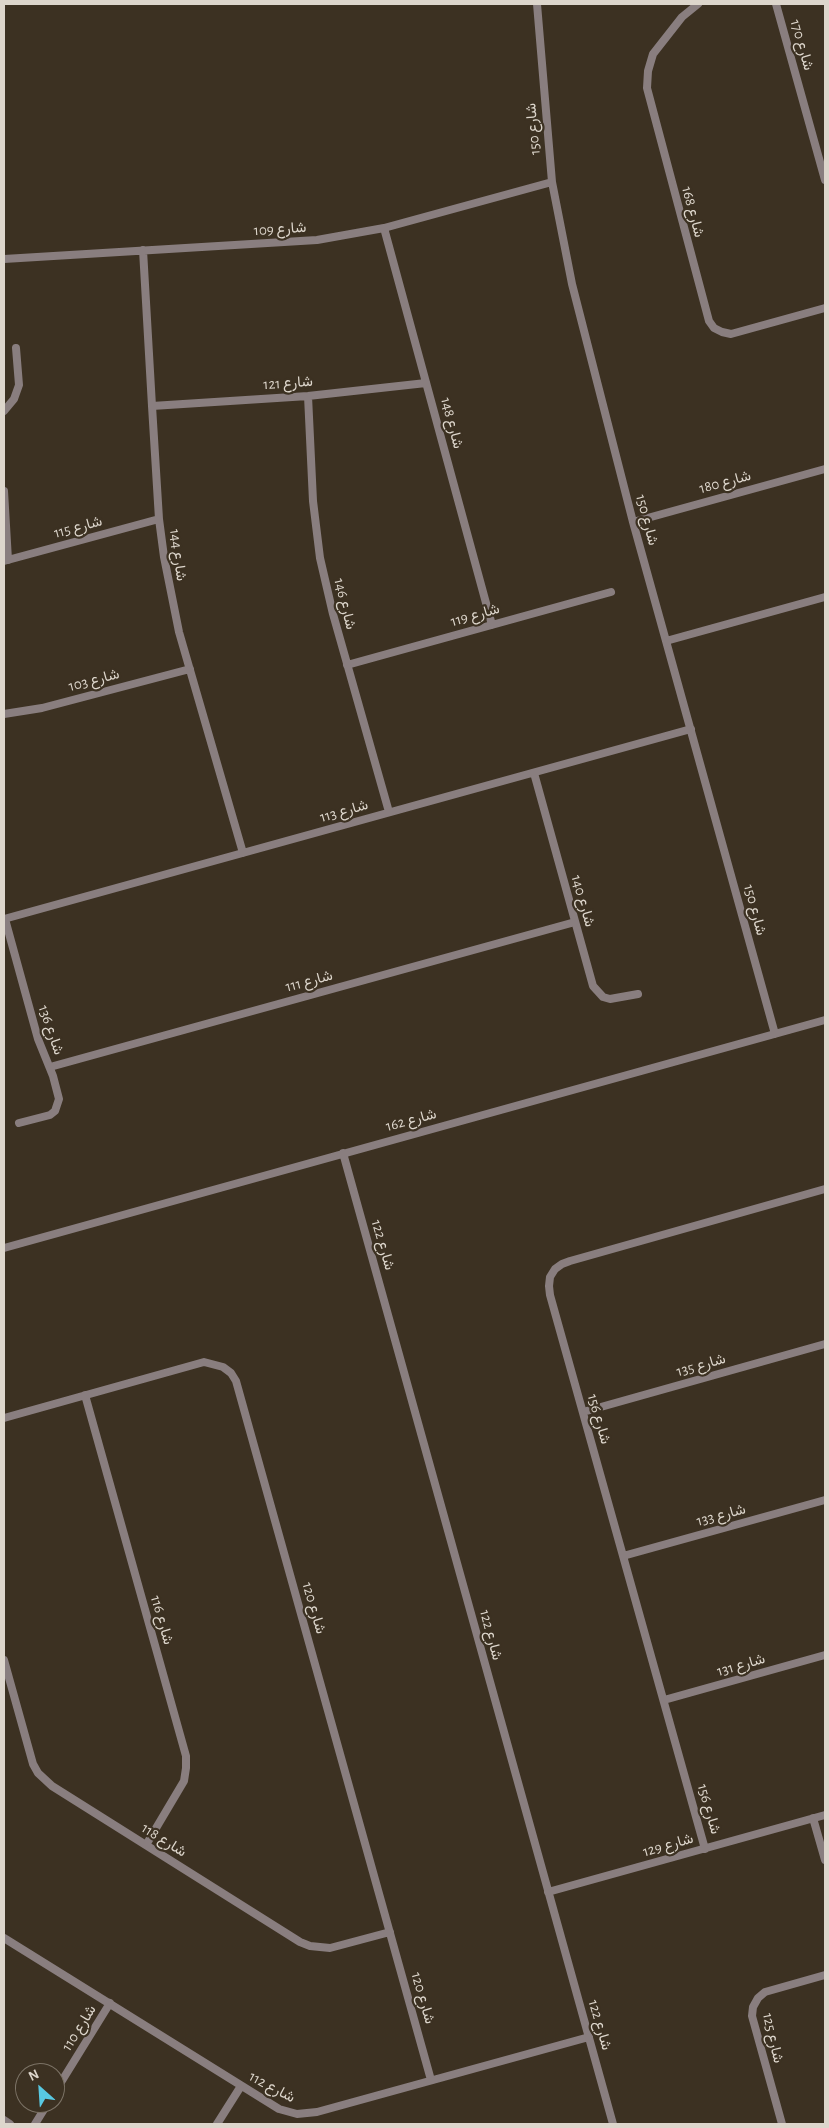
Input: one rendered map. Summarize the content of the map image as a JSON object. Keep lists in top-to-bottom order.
{
  "streets": {
    "street": [
      "شارع 170",
      "شارع 150",
      "شارع 168",
      "شارع 109",
      "شارع 121",
      "شارع 148",
      "شارع 180",
      "شارع 115",
      "شارع 144",
      "شارع 146",
      "شارع 119",
      "شارع 103",
      "شارع 113",
      "شارع 140",
      "شارع 111",
      "شارع 136",
      "شارع 162",
      "شارع 122",
      "شارع 135",
      "شارع 156",
      "شارع 133",
      "شارع 120",
      "شارع 116",
      "شارع 131",
      "شارع 118",
      "شارع 129",
      "شارع 110",
      "شارع 125",
      "شارع 112"
    ]
  },
  "crossings": [
    ["شارع 150", "شارع 109"],
    ["شارع 150", "شارع 180"],
    ["شارع 150", "شارع 113"],
    ["شارع 150", "شارع 162"],
    ["شارع 109", "شارع 148"],
    ["شارع 109", "شارع 144"],
    ["شارع 121", "شارع 148"],
    ["شارع 121", "شارع 144"],
    ["شارع 121", "شارع 146"],
    ["شارع 148", "شارع 119"],
    ["شارع 115", "شارع 144"],
    ["شارع 144", "شارع 103"],
    ["شارع 144", "شارع 113"],
    ["شارع 146", "شارع 119"],
    ["شارع 146", "شارع 113"],
    ["شارع 113", "شارع 140"],
    ["شارع 113", "شارع 136"],
    ["شارع 140", "شارع 111"],
    ["شارع 111", "شارع 136"],
    ["شارع 162", "شارع 122"],
    ["شارع 122", "شارع 129"],
    ["شارع 122", "شارع 112"],
    ["شارع 135", "شارع 156"],
    ["شارع 156", "شارع 133"],
    ["شارع 156", "شارع 131"],
    ["شارع 156", "شارع 129"],
    ["شارع 120", "شارع 116"],
    ["شارع 120", "شارع 118"],
    ["شارع 120", "شارع 112"],
    ["شارع 116", "شارع 118"],
    ["شارع 110", "شارع 112"]
  ],
  "north": "top left"
}
